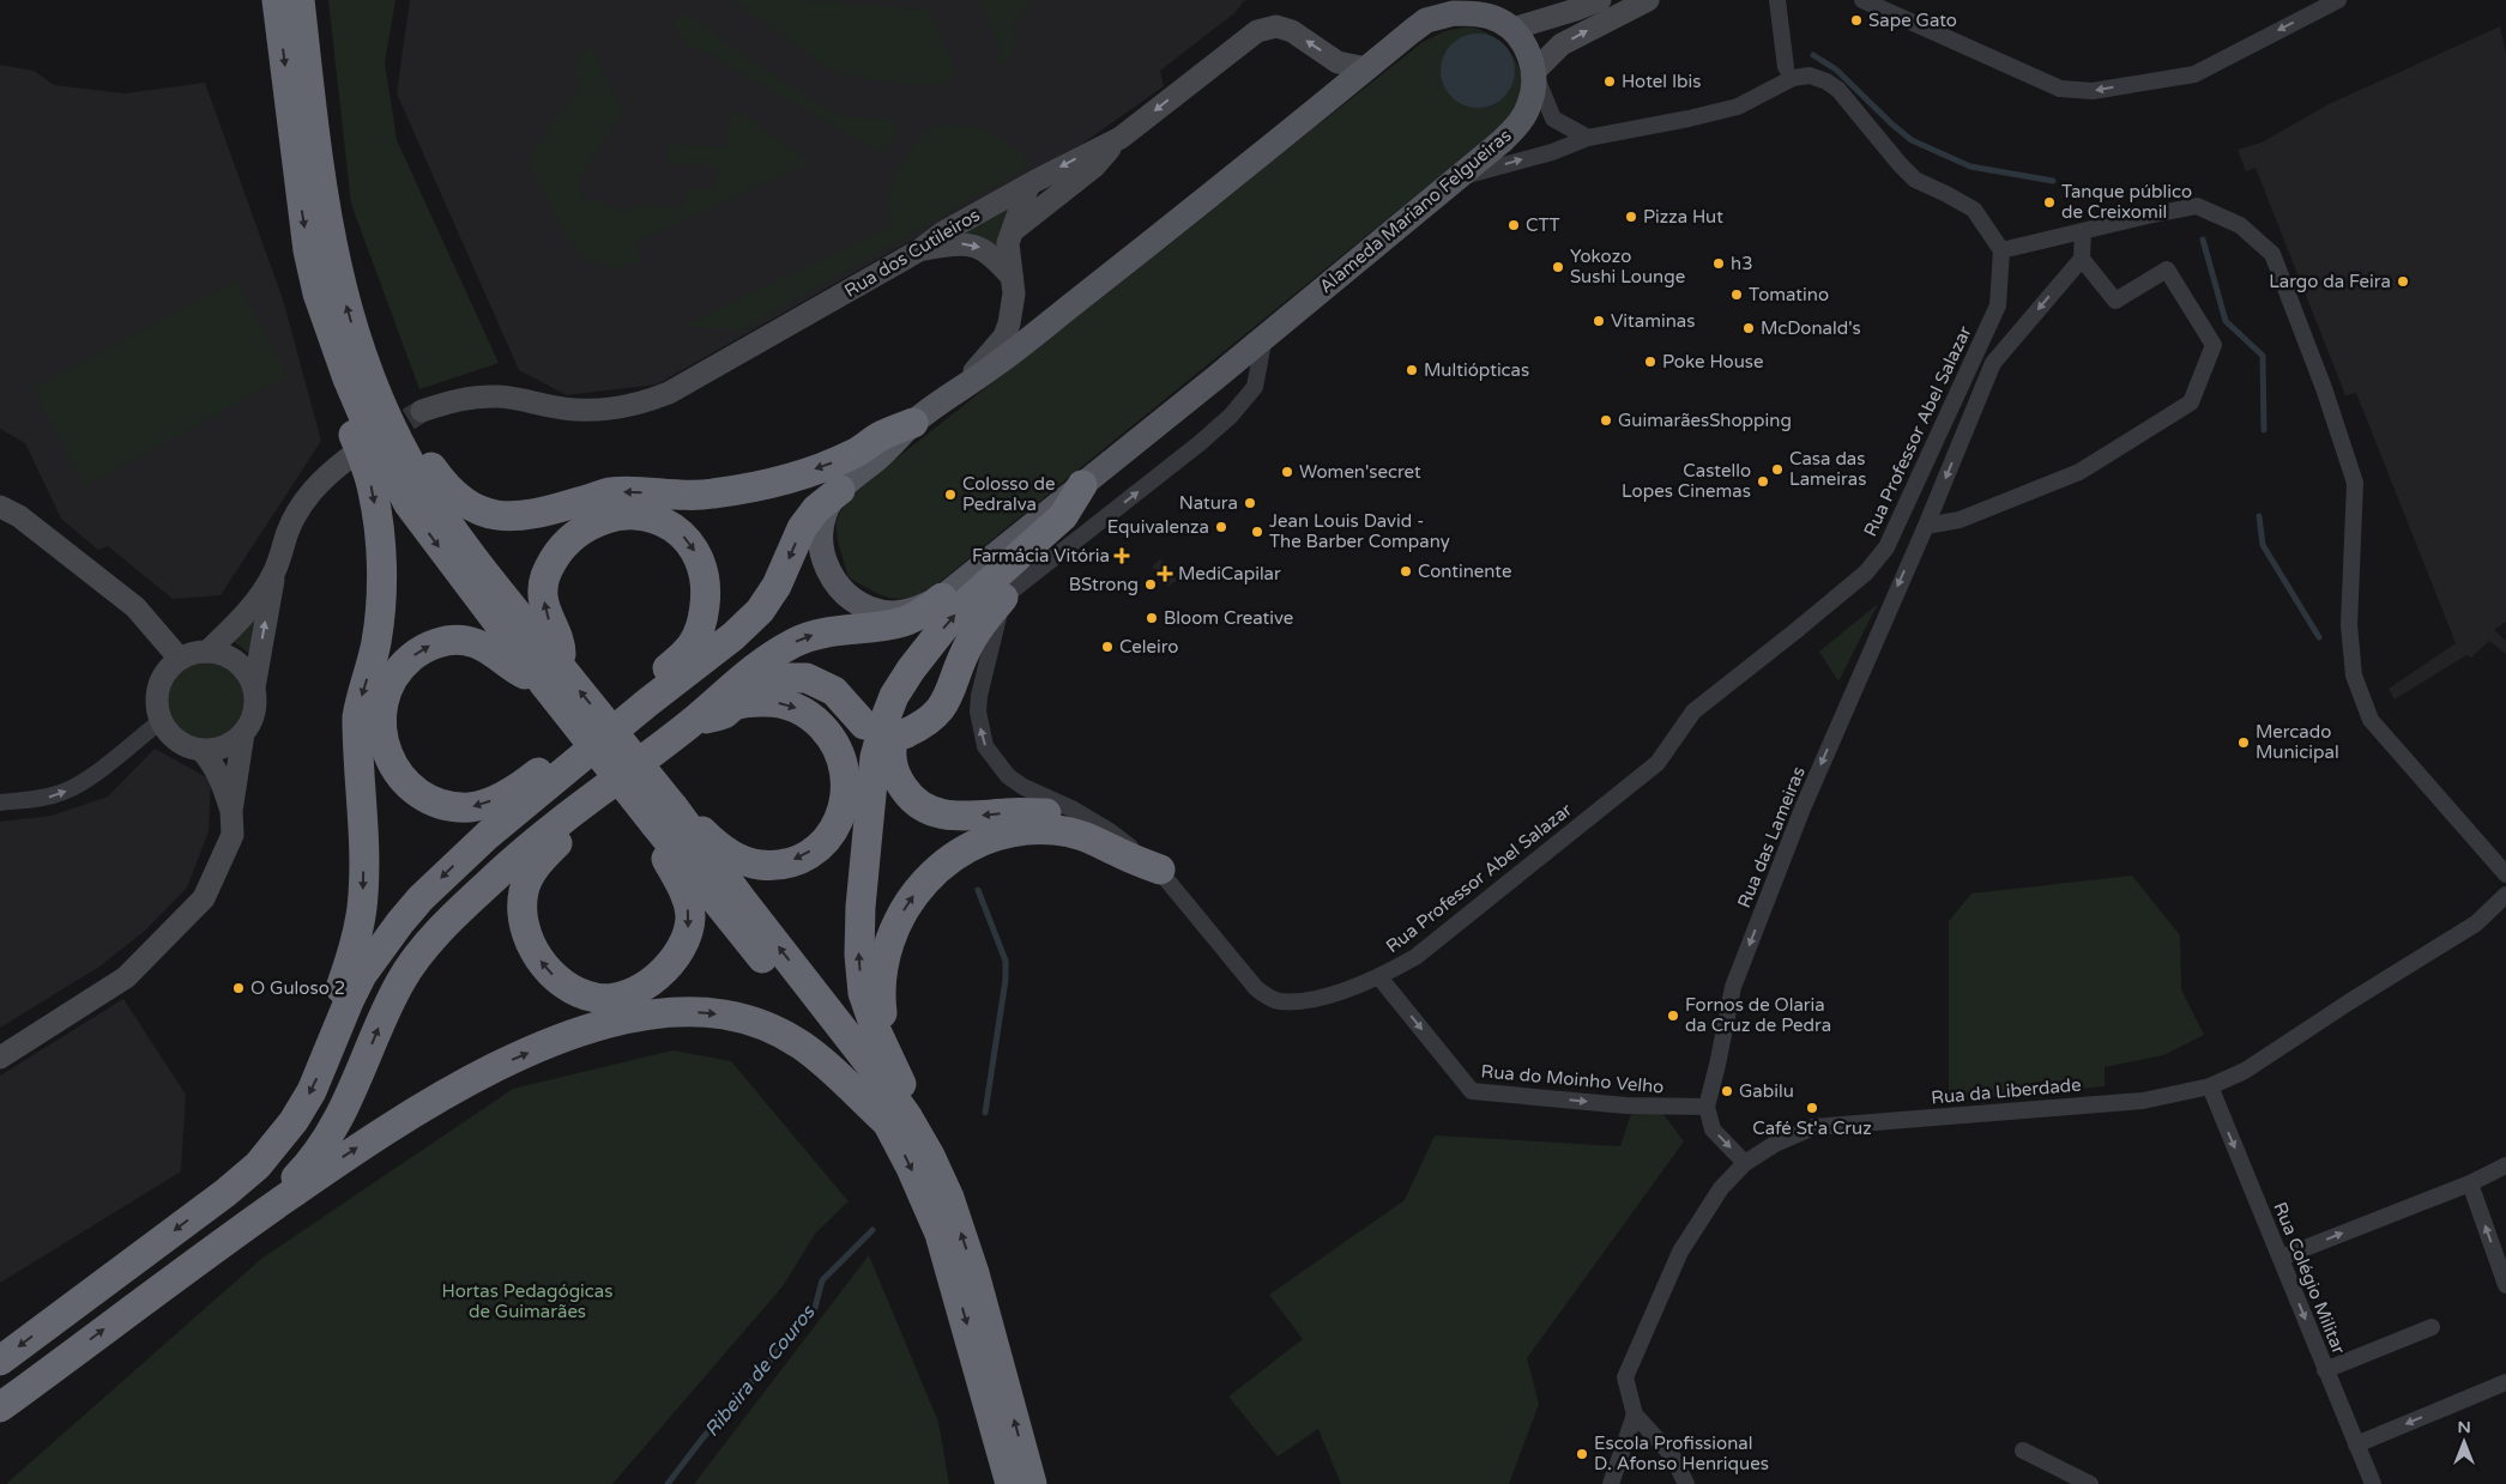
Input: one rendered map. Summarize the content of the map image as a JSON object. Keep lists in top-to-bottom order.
{
  "streets": {
    "main road": ["Alameda Mariano Felgueiras", "Rua dos Cutileiros"],
    "street": [
      "Rua Professor Abel Salazar",
      "Rua das Lameiras",
      "Rua do Moinho Velho",
      "Rua da Liberdade",
      "Rua Colégio Militar"
    ]
  },
  "crossings": [
    ["Alameda Mariano Felgueiras", "Rua dos Cutileiros"],
    ["Rua Professor Abel Salazar", "Rua do Moinho Velho"],
    ["Rua das Lameiras", "Rua do Moinho Velho"],
    ["Rua da Liberdade", "Rua Colégio Militar"]
  ],
  "one_way": ["Rua das Lameiras", "Rua do Moinho Velho", "Rua Colégio Militar"],
  "water": ["Ribeira de Couros"],
  "parks": ["Hortas Pedagógicas de Guimarães"],
  "places": {
    "other": [
      "Sape Gato",
      "Hotel Ibis",
      "Tanque público de Creixomil",
      "Pizza Hut",
      "CTT",
      "h3",
      "Yokozo Sushi Lounge",
      "Largo da Feira",
      "Tomatino",
      "Vitaminas",
      "McDonald's",
      "Poke House",
      "Multiópticas",
      "GuimarãesShopping",
      "Casa das Lameiras",
      "Women'secret",
      "Castello Lopes Cinemas",
      "Colosso de Pedralva",
      "Natura",
      "Equivalenza",
      "Jean Louis David - The Barber Company",
      "Continente",
      "BStrong",
      "Bloom Creative",
      "Celeiro",
      "Mercado Municipal",
      "O Guloso 2",
      "Fornos de Olaria da Cruz de Pedra",
      "Gabilu",
      "Café St'a Cruz",
      "Escola Profissional D. Afonso Henriques"
    ],
    "health": ["Farmácia Vitória", "MediCapilar"]
  },
  "north": "top"
}
